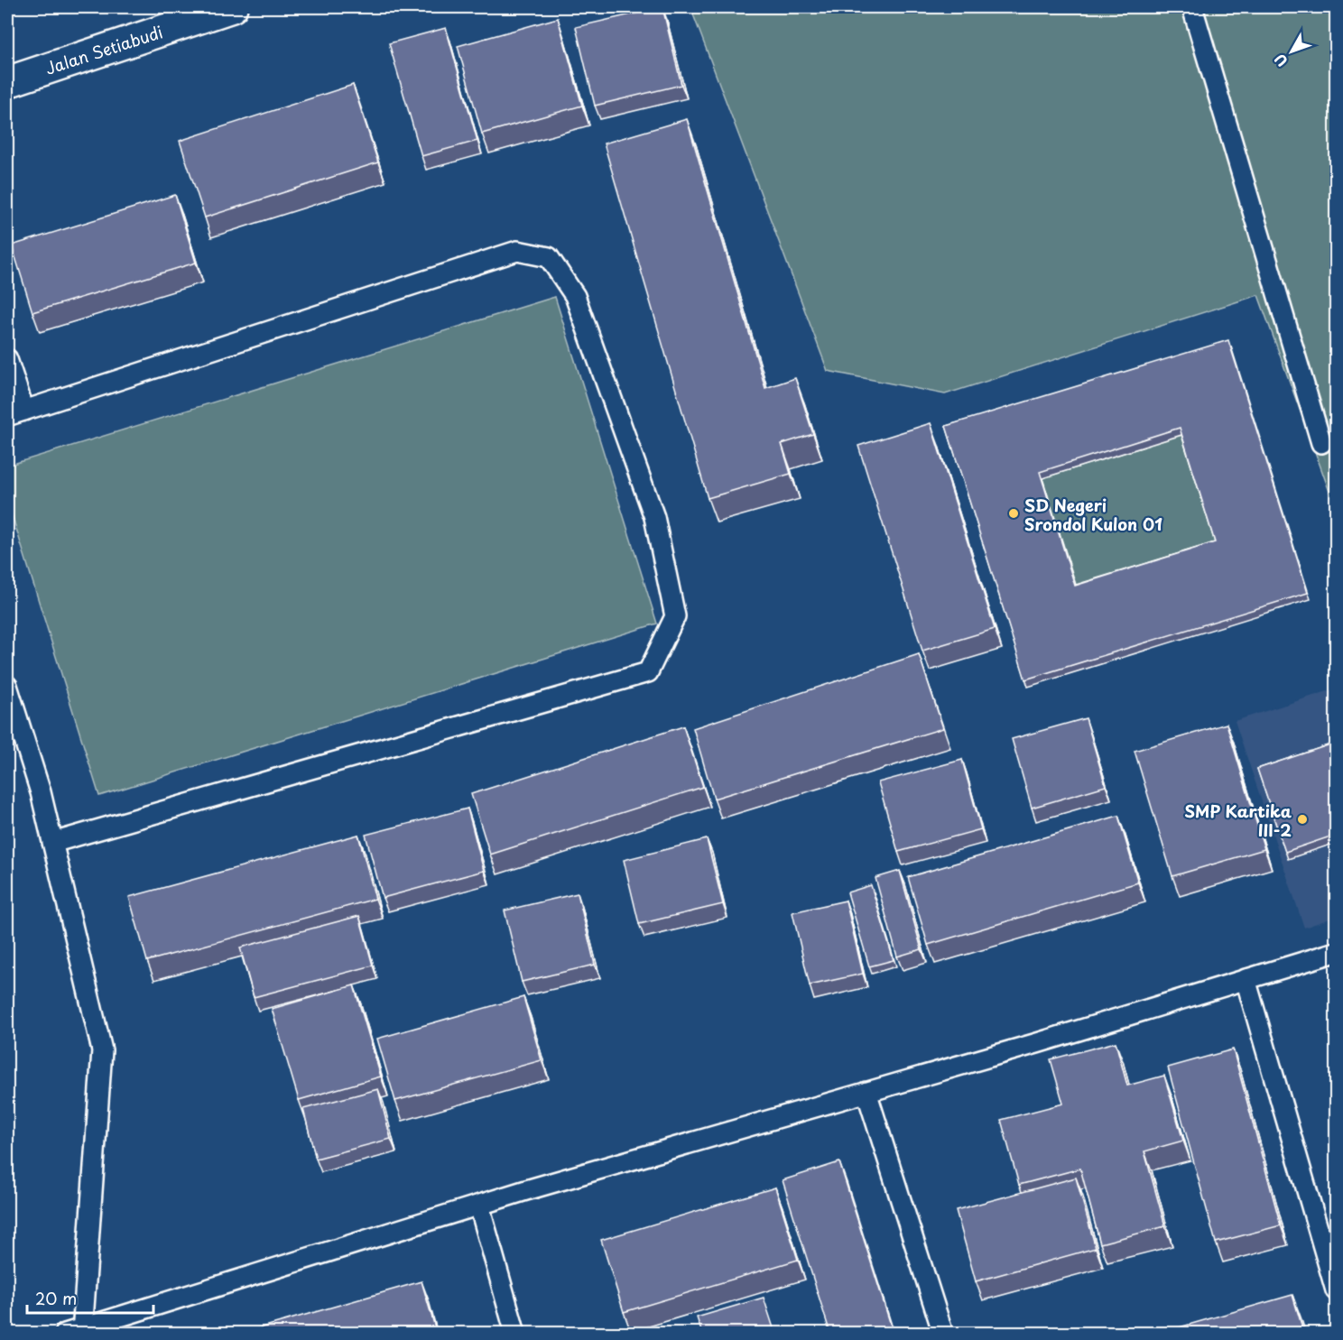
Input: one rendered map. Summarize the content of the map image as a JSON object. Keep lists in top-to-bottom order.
{
  "streets": {
    "highway": ["Jalan Setiabudi"]
  },
  "places": ["SD Negeri Srondol Kulon 01", "SMP Kartika III-2"],
  "scale_bar": "20 m",
  "north": "bottom left"
}
